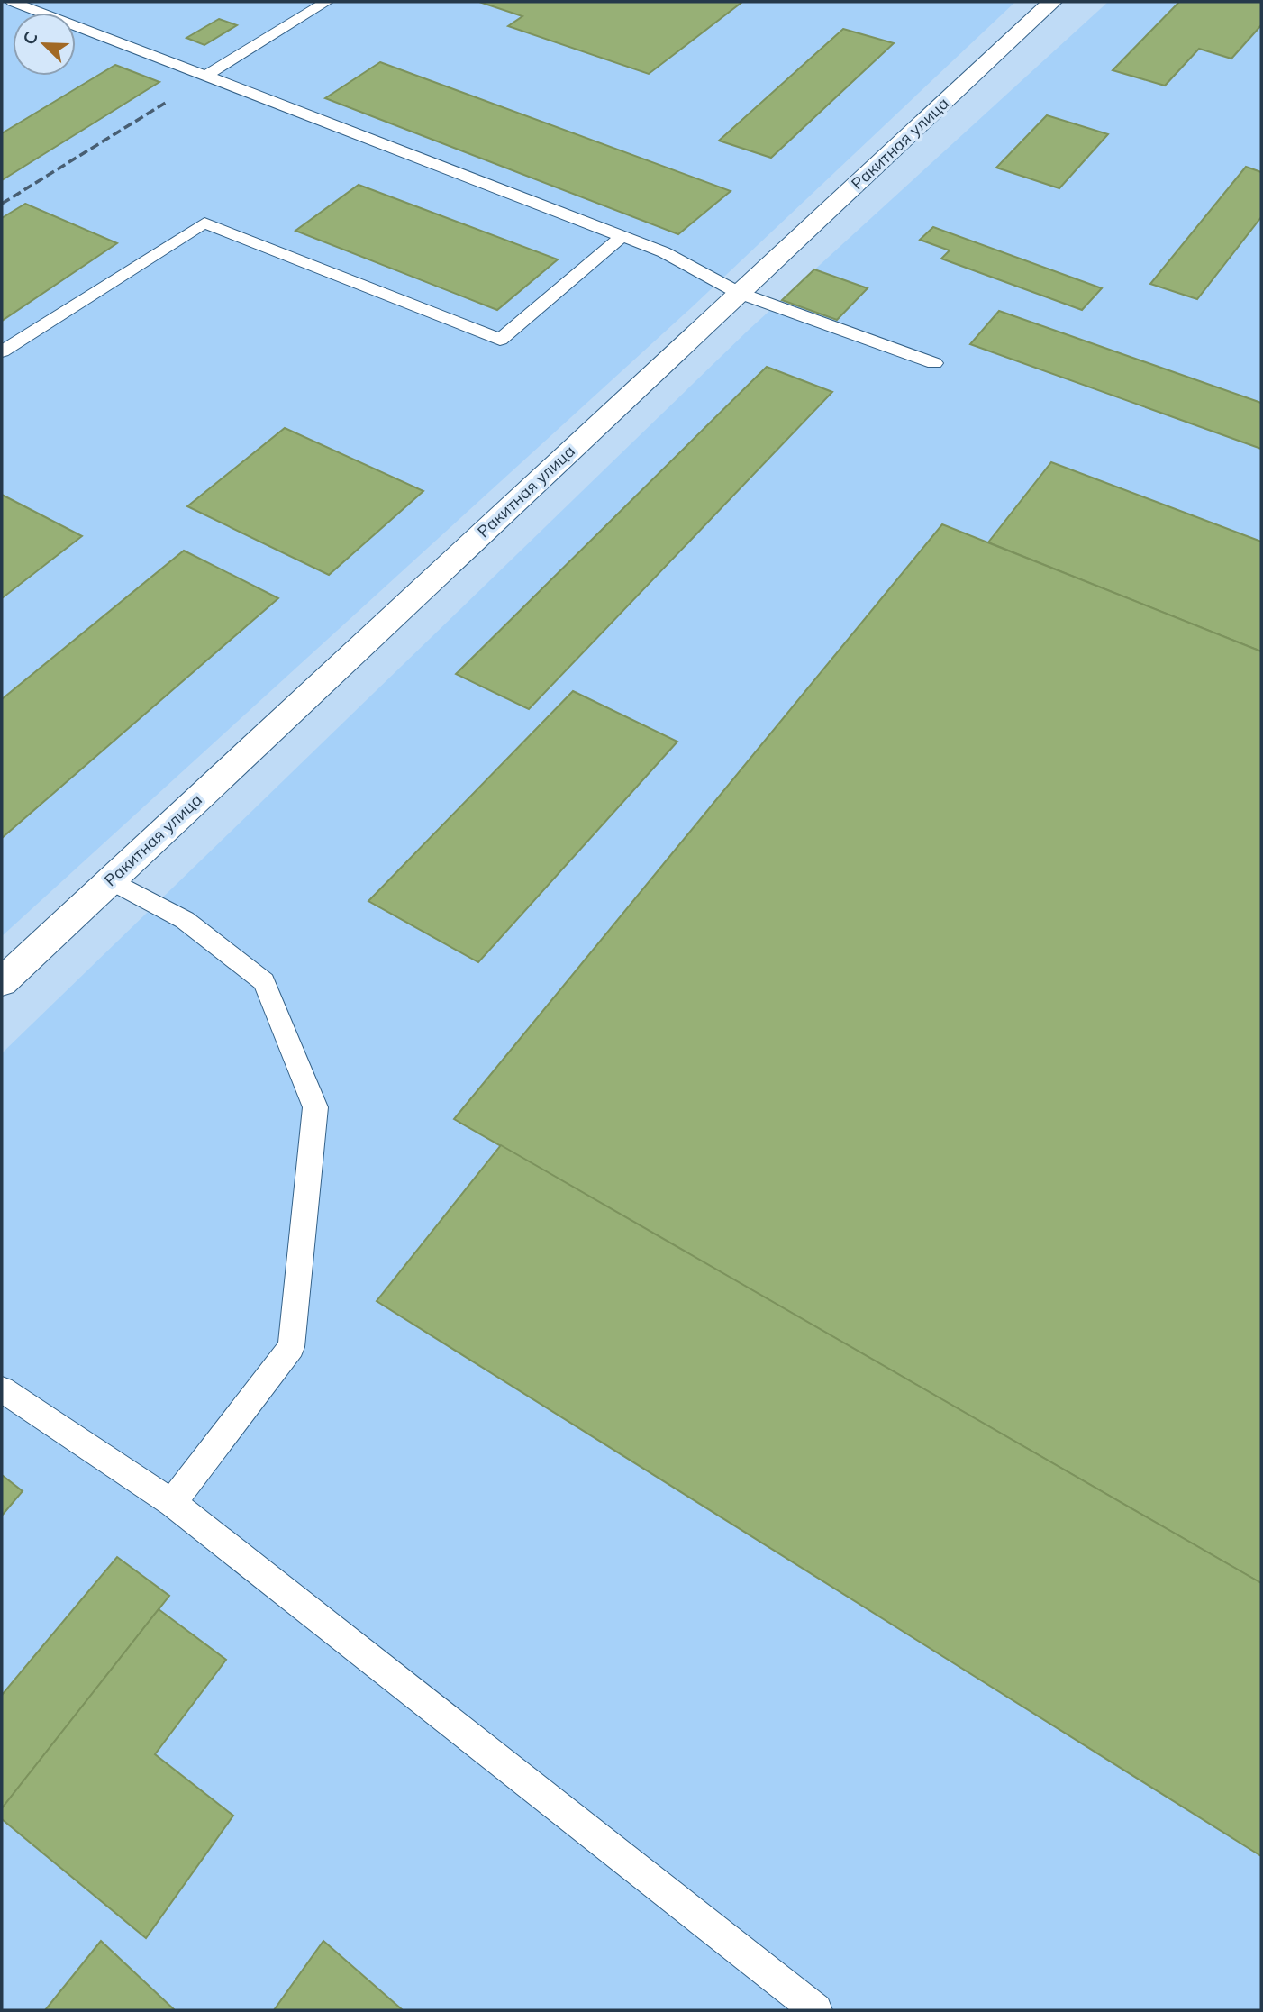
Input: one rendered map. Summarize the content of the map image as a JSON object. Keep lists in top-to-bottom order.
{
  "streets": {
    "street": ["Ракитная улица"]
  },
  "north": "top left"
}
